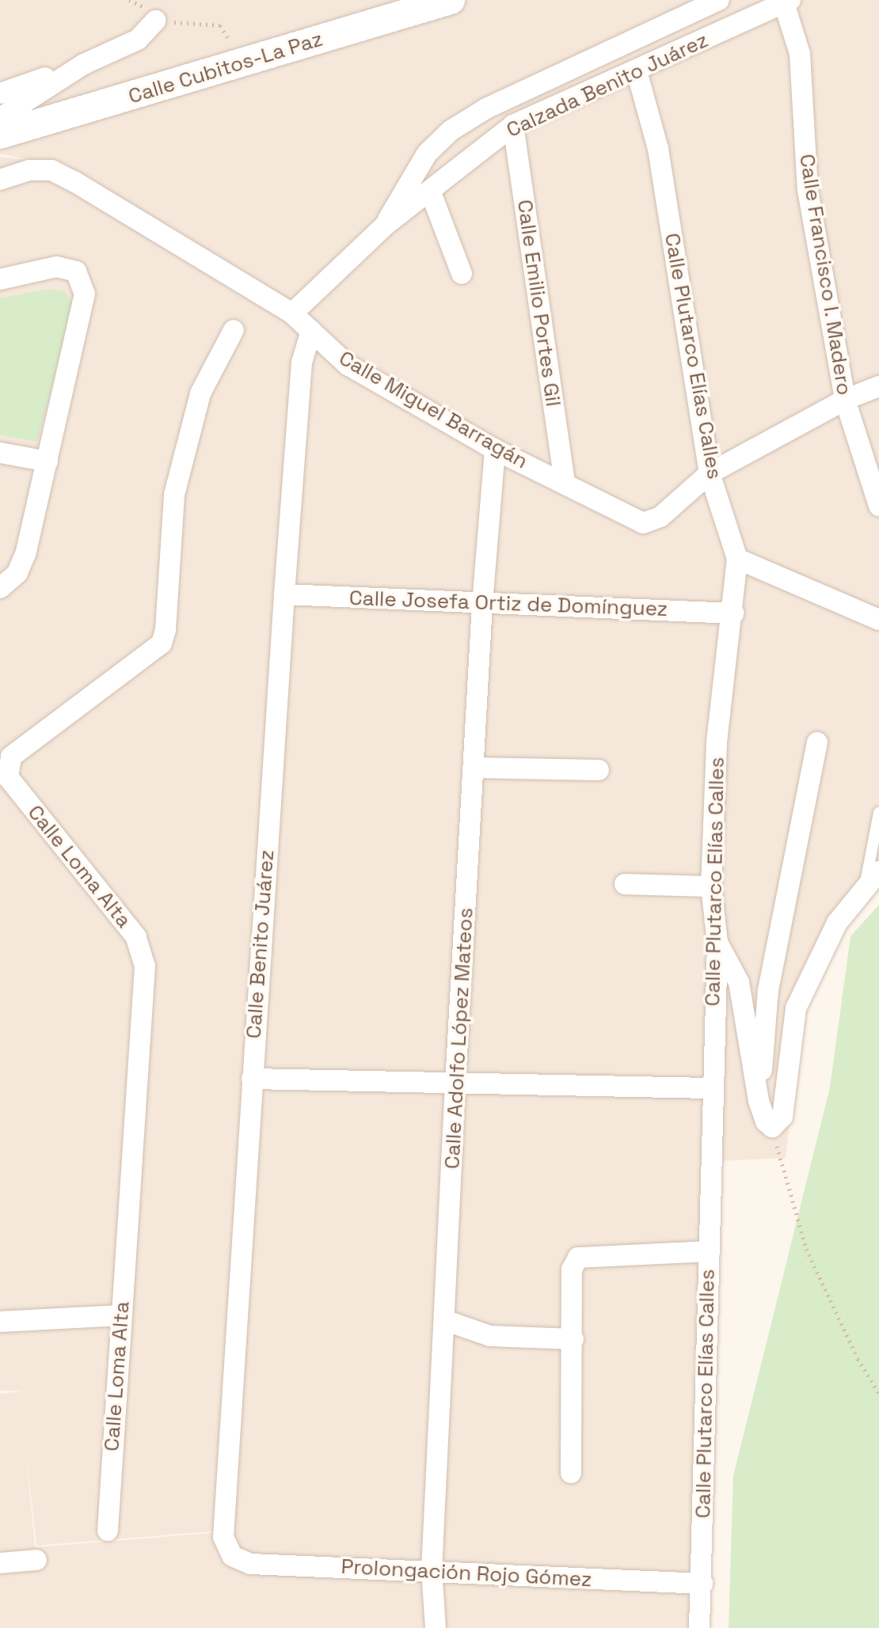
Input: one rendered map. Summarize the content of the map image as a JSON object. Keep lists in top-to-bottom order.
{
  "streets": {
    "main road": ["Calle Cubitos-La Paz"],
    "street": [
      "Calzada Benito Juárez",
      "Calle Francisco I. Madero",
      "Calle Emilio Portes Gil",
      "Calle Plutarco Elías Calles",
      "Calle Miguel Barragán",
      "Calle Josefa Ortiz de Domínguez",
      "Calle Loma Alta",
      "Calle Benito Juárez",
      "Calle Adolfo López Mateos",
      "Prolongación Rojo Gómez"
    ]
  },
  "crossings": [
    ["Calzada Benito Juárez", "Calle Francisco I. Madero"],
    ["Calzada Benito Juárez", "Calle Emilio Portes Gil"],
    ["Calzada Benito Juárez", "Calle Plutarco Elías Calles"],
    ["Calzada Benito Juárez", "Calle Miguel Barragán"],
    ["Calle Emilio Portes Gil", "Calle Miguel Barragán"],
    ["Calle Plutarco Elías Calles", "Calle Miguel Barragán"],
    ["Calle Plutarco Elías Calles", "Calle Josefa Ortiz de Domínguez"],
    ["Calle Plutarco Elías Calles", "Prolongación Rojo Gómez"],
    ["Calle Miguel Barragán", "Calle Benito Juárez"],
    ["Calle Miguel Barragán", "Calle Adolfo López Mateos"],
    ["Calle Josefa Ortiz de Domínguez", "Calle Benito Juárez"],
    ["Calle Josefa Ortiz de Domínguez", "Calle Adolfo López Mateos"],
    ["Calle Benito Juárez", "Prolongación Rojo Gómez"],
    ["Calle Adolfo López Mateos", "Prolongación Rojo Gómez"]
  ]
}
